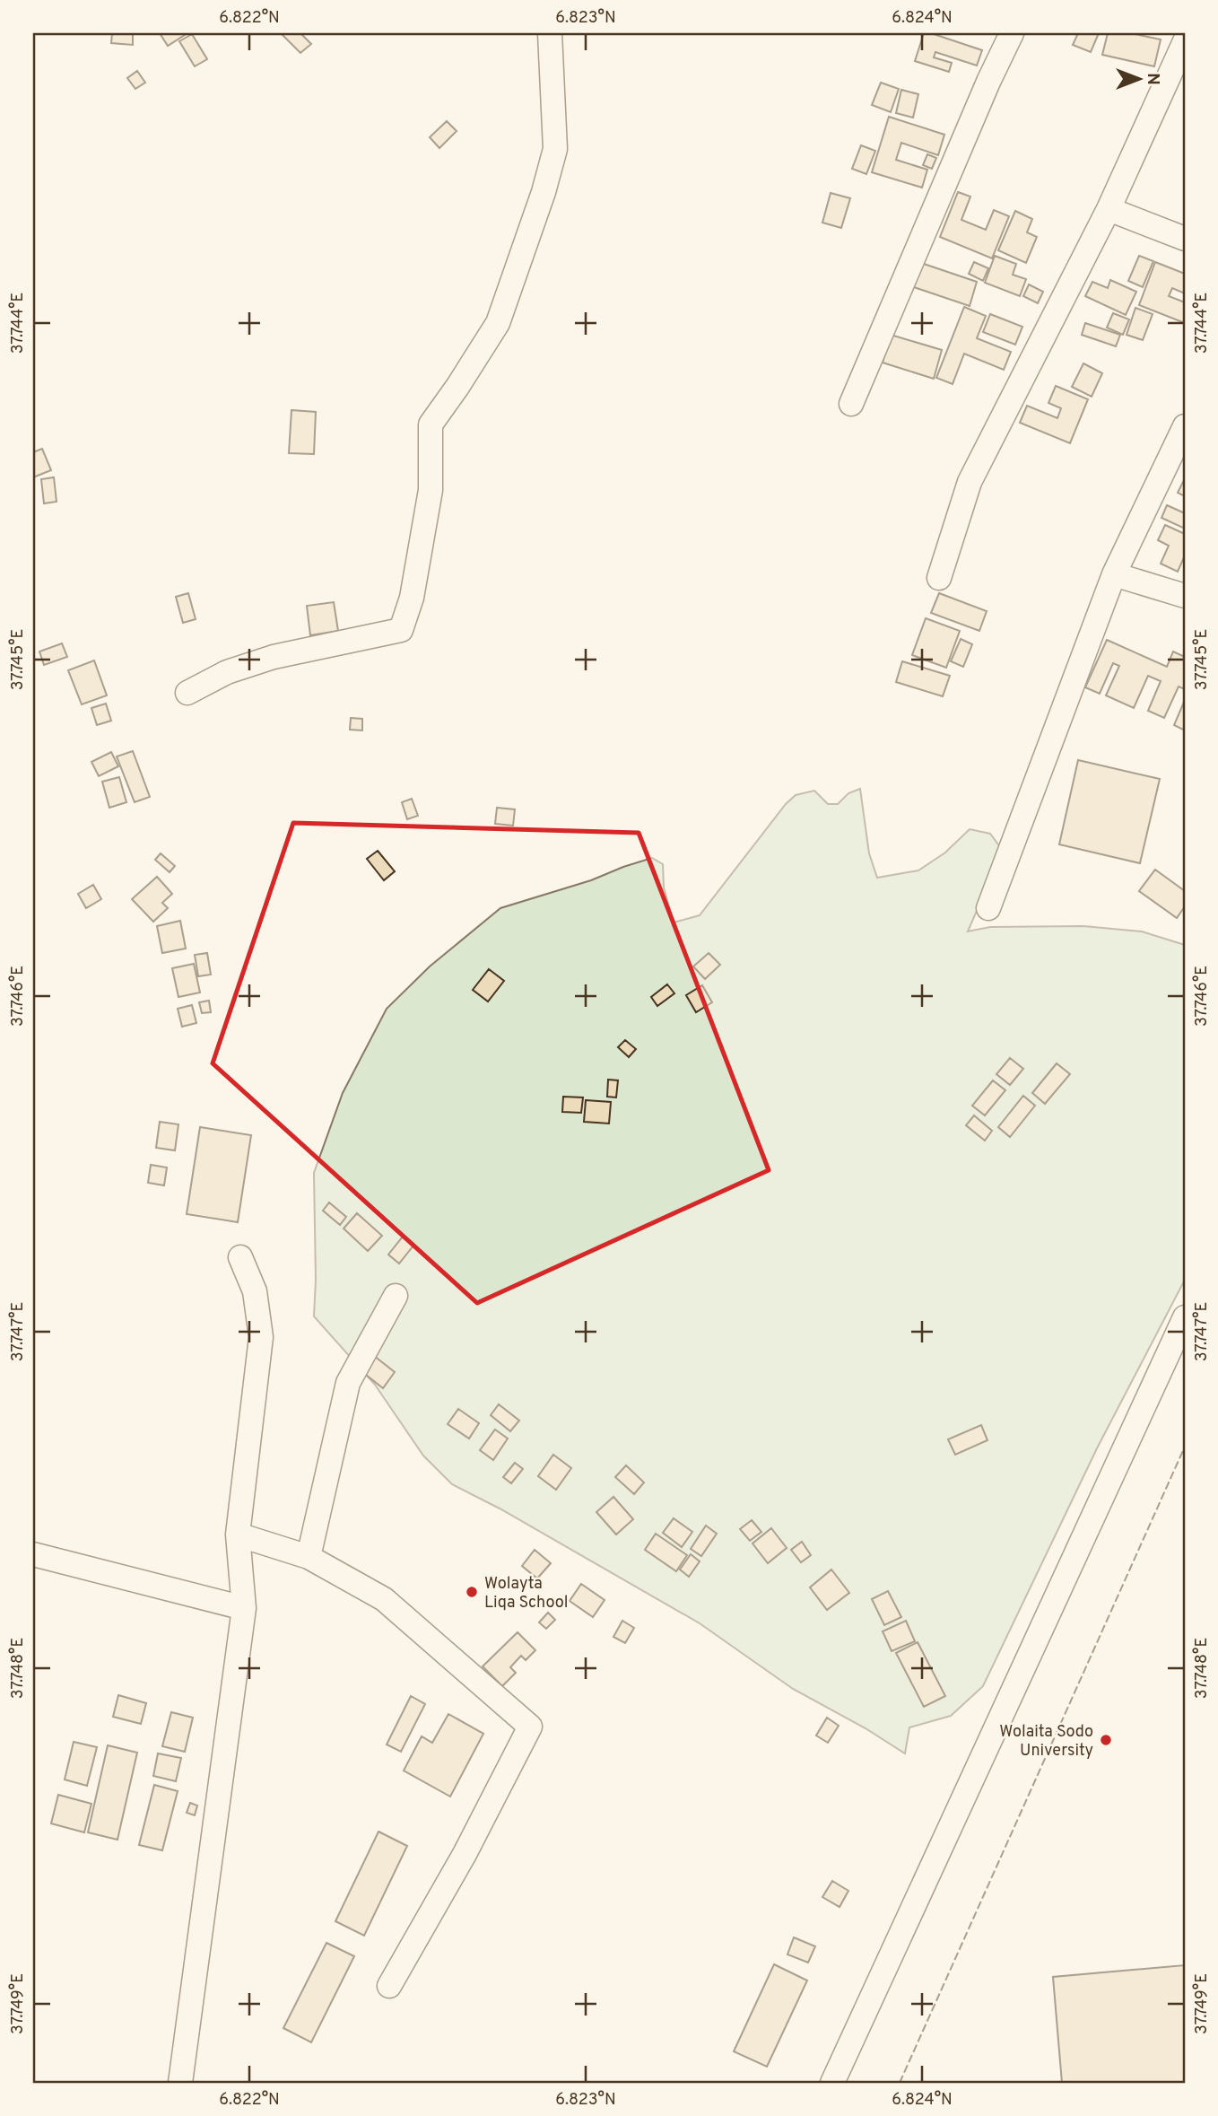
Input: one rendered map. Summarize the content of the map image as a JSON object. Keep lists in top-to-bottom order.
{
  "places": ["Wolayta Liqa School", "Wolaita Sodo University"],
  "north": "right",
  "coordinates": [
    "6.822°N",
    "6.823°N",
    "6.824°N",
    "37.744°E",
    "37.745°E",
    "37.746°E",
    "37.747°E",
    "37.748°E",
    "37.749°E"
  ]
}
